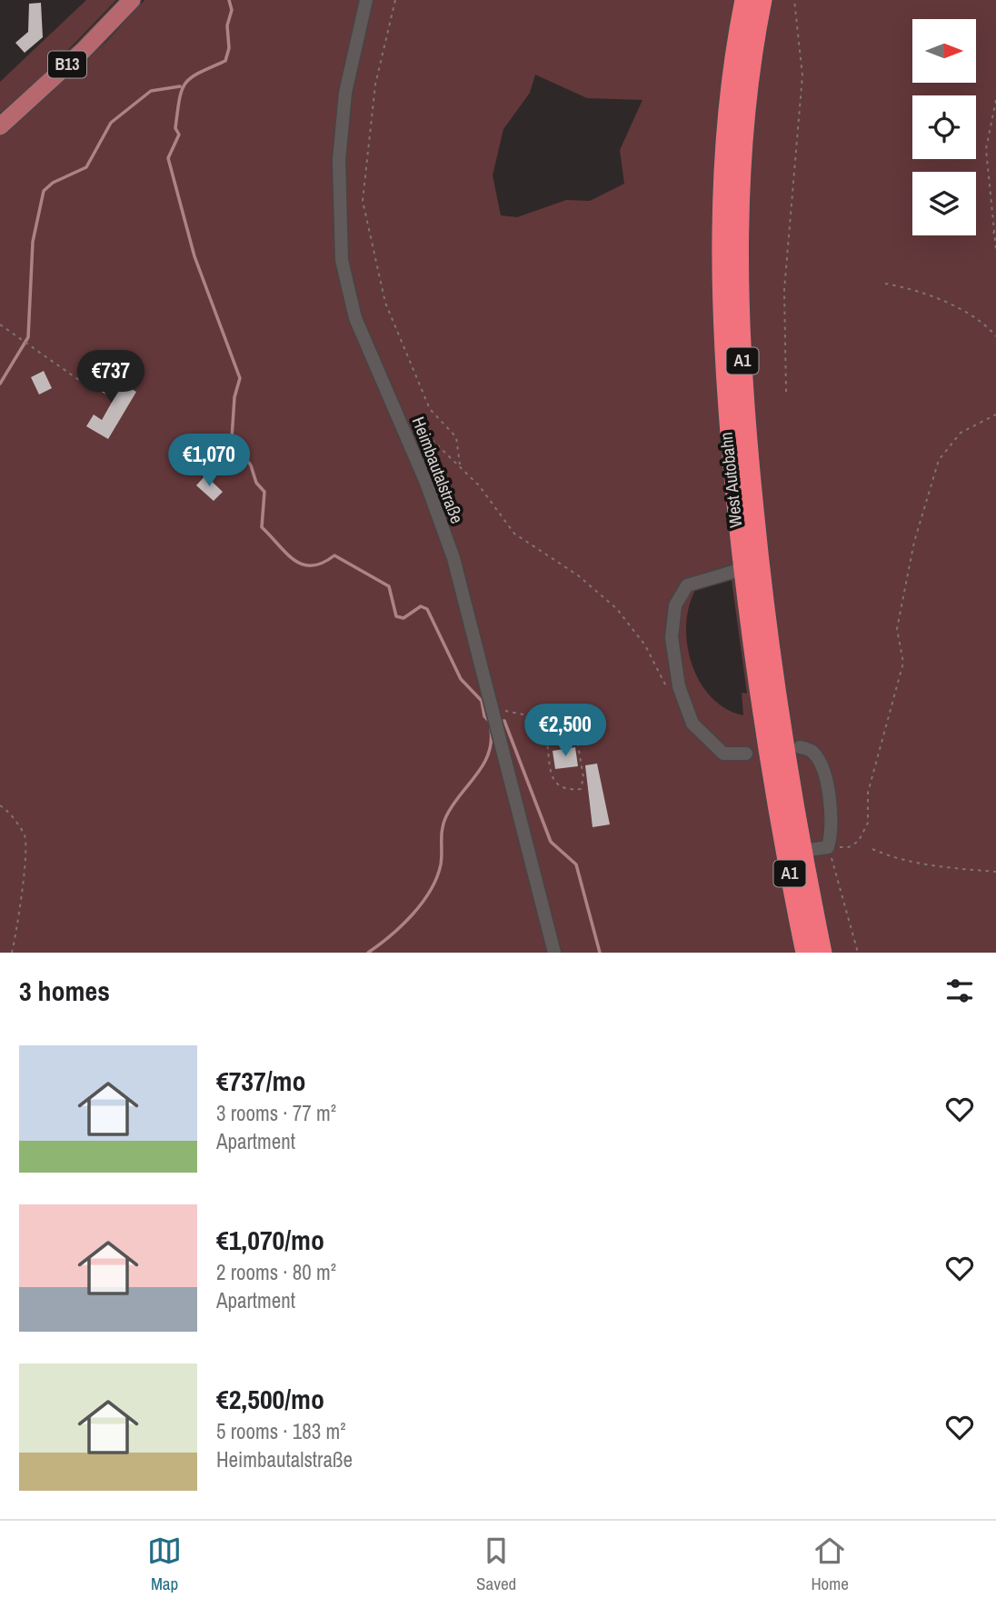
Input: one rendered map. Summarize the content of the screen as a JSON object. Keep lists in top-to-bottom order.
{
  "streets": {
    "highway": ["A1", "West Autobahn"],
    "main road": ["B13"],
    "street": ["Heimbautalstraße"]
  },
  "north": "right",
  "page": {
    "price": ["€737", "€1,070", "€2,500"],
    "heading": "3 homes",
    "list": [
      {
        "name": "€737/mo",
        "note": "3 rooms · 77 m² · Apartment"
      },
      {
        "name": "€1,070/mo",
        "note": "2 rooms · 80 m² · Apartment"
      },
      {
        "name": "€2,500/mo",
        "note": "5 rooms · 183 m² · Heimbautalstraße"
      }
    ],
    "tabs": ["Map", "Saved", "Home"]
  }
}
